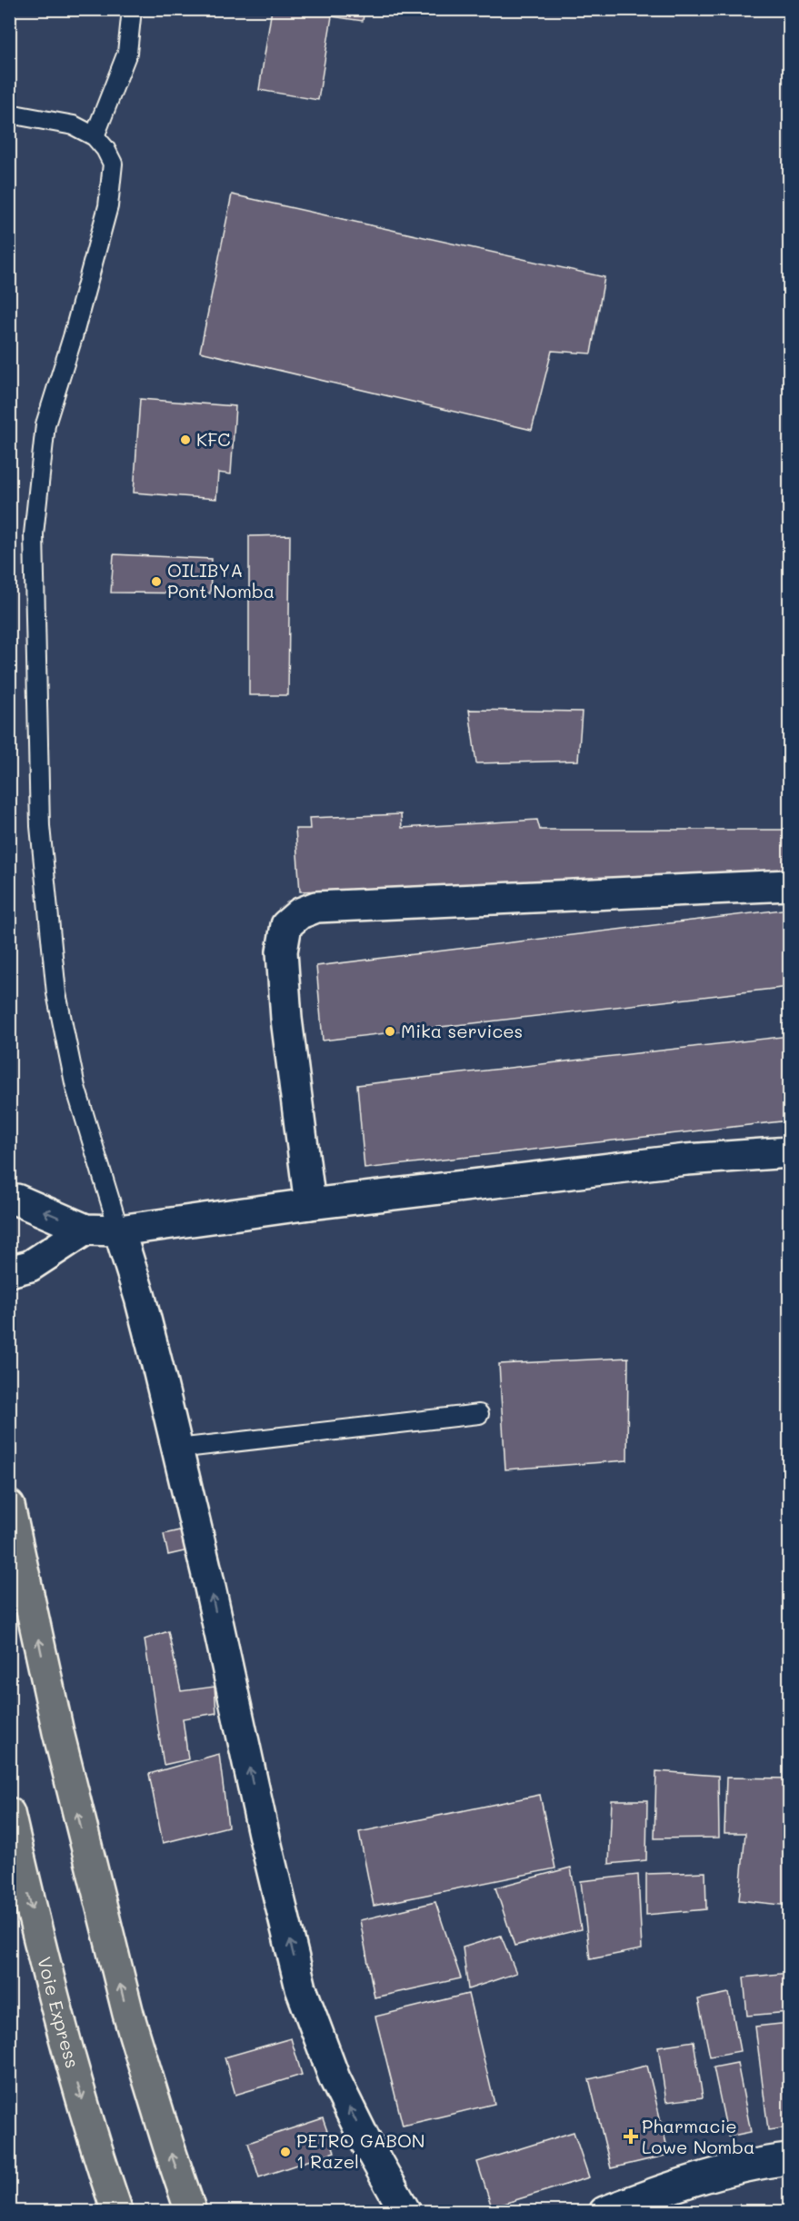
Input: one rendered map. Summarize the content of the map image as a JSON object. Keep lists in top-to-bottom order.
{
  "streets": {
    "highway": ["Voie Express"]
  },
  "places": {
    "other": [
      "KFC",
      "OILIBYA Pont Nomba",
      "Mika services",
      "PETRO GABON 1 Razel"
    ],
    "health": ["Pharmacie Lowe Nomba"]
  }
}
